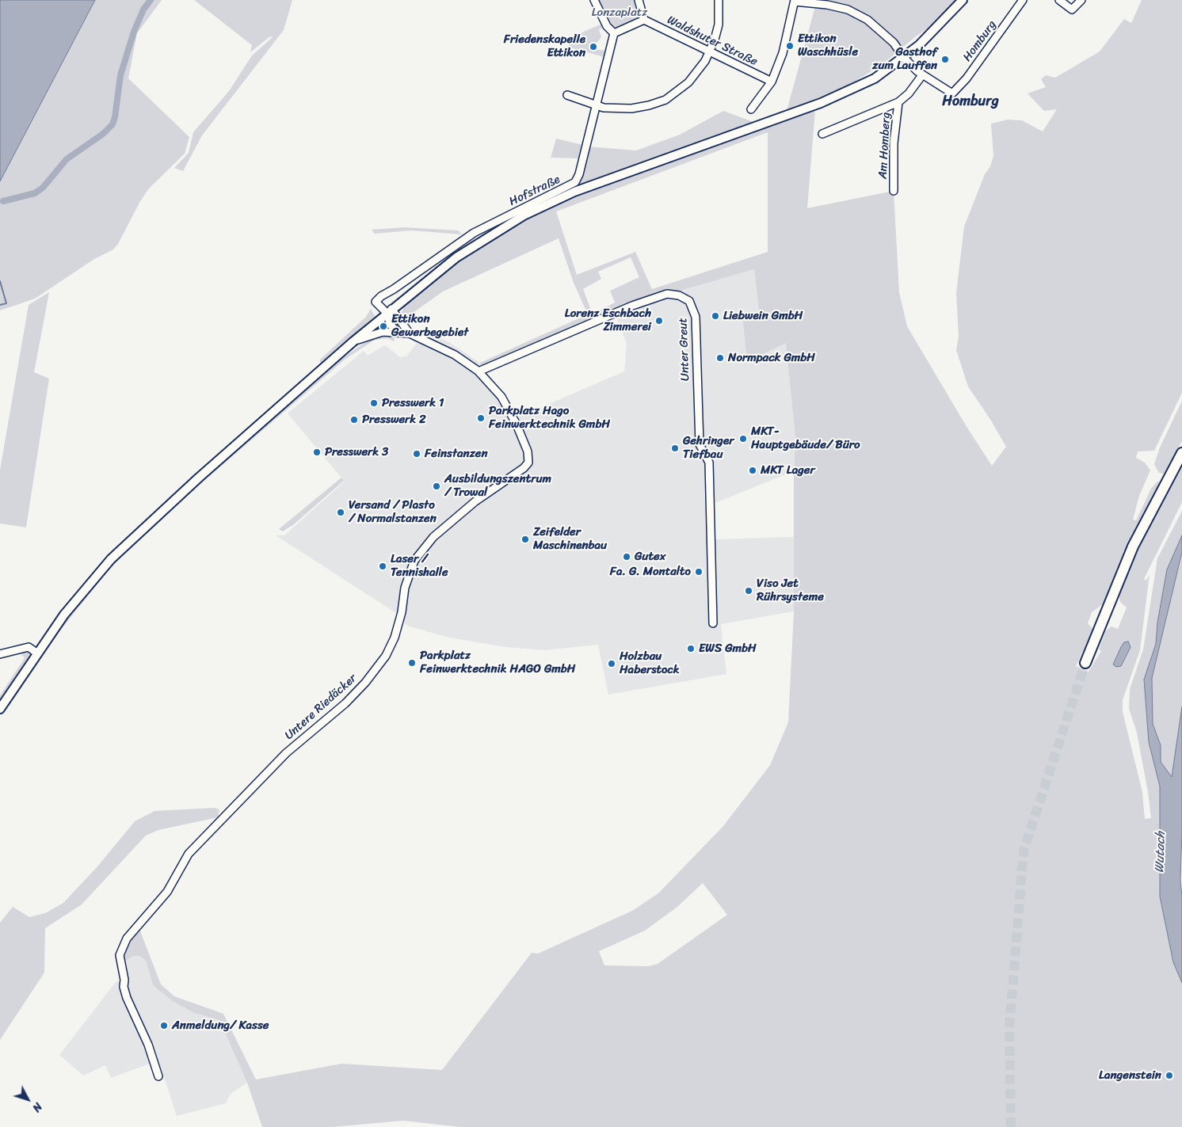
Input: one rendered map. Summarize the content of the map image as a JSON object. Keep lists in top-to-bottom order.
{
  "streets": {
    "street": [
      "Waldshuter Straße",
      "Homburg",
      "Am Homberg",
      "Hofstraße",
      "Unter Greut",
      "Untere Riedäcker"
    ]
  },
  "crossings": [
    ["Homburg", "Am Homberg"],
    ["Hofstraße", "Untere Riedäcker"],
    ["Unter Greut", "Untere Riedäcker"]
  ],
  "districts": ["Homburg"],
  "water": ["Wutach"],
  "parks": ["Lonzaplatz"],
  "places": [
    "Ettikon Waschhüsle",
    "Friedenskapelle Ettikon",
    "Gasthof zum Lauffen",
    "Liebwein GmbH",
    "Lorenz Eschbach Zimmerei",
    "Ettikon Gewerbegebiet",
    "Normpack GmbH",
    "Presswerk 1",
    "Parkplatz Hago Feinwerktechnik GmbH",
    "Presswerk 2",
    "MKT- Hauptgebäude/ Büro",
    "Gehringer Tiefbau",
    "Presswerk 3",
    "Feinstanzen",
    "MKT Lager",
    "Ausbildungszentrum / Trowal",
    "Versand / Plasto / Normalstanzen",
    "Zeifelder Maschinenbau",
    "Gutex",
    "Laser / Tennishalle",
    "Fa. G. Montalto",
    "Viso Jet Rührsysteme",
    "EWS GmbH",
    "Parkplatz Feinwerktechnik HAGO GmbH",
    "Holzbau Haberstock",
    "Anmeldung/ Kasse",
    "Langenstein"
  ],
  "north": "bottom right"
}
